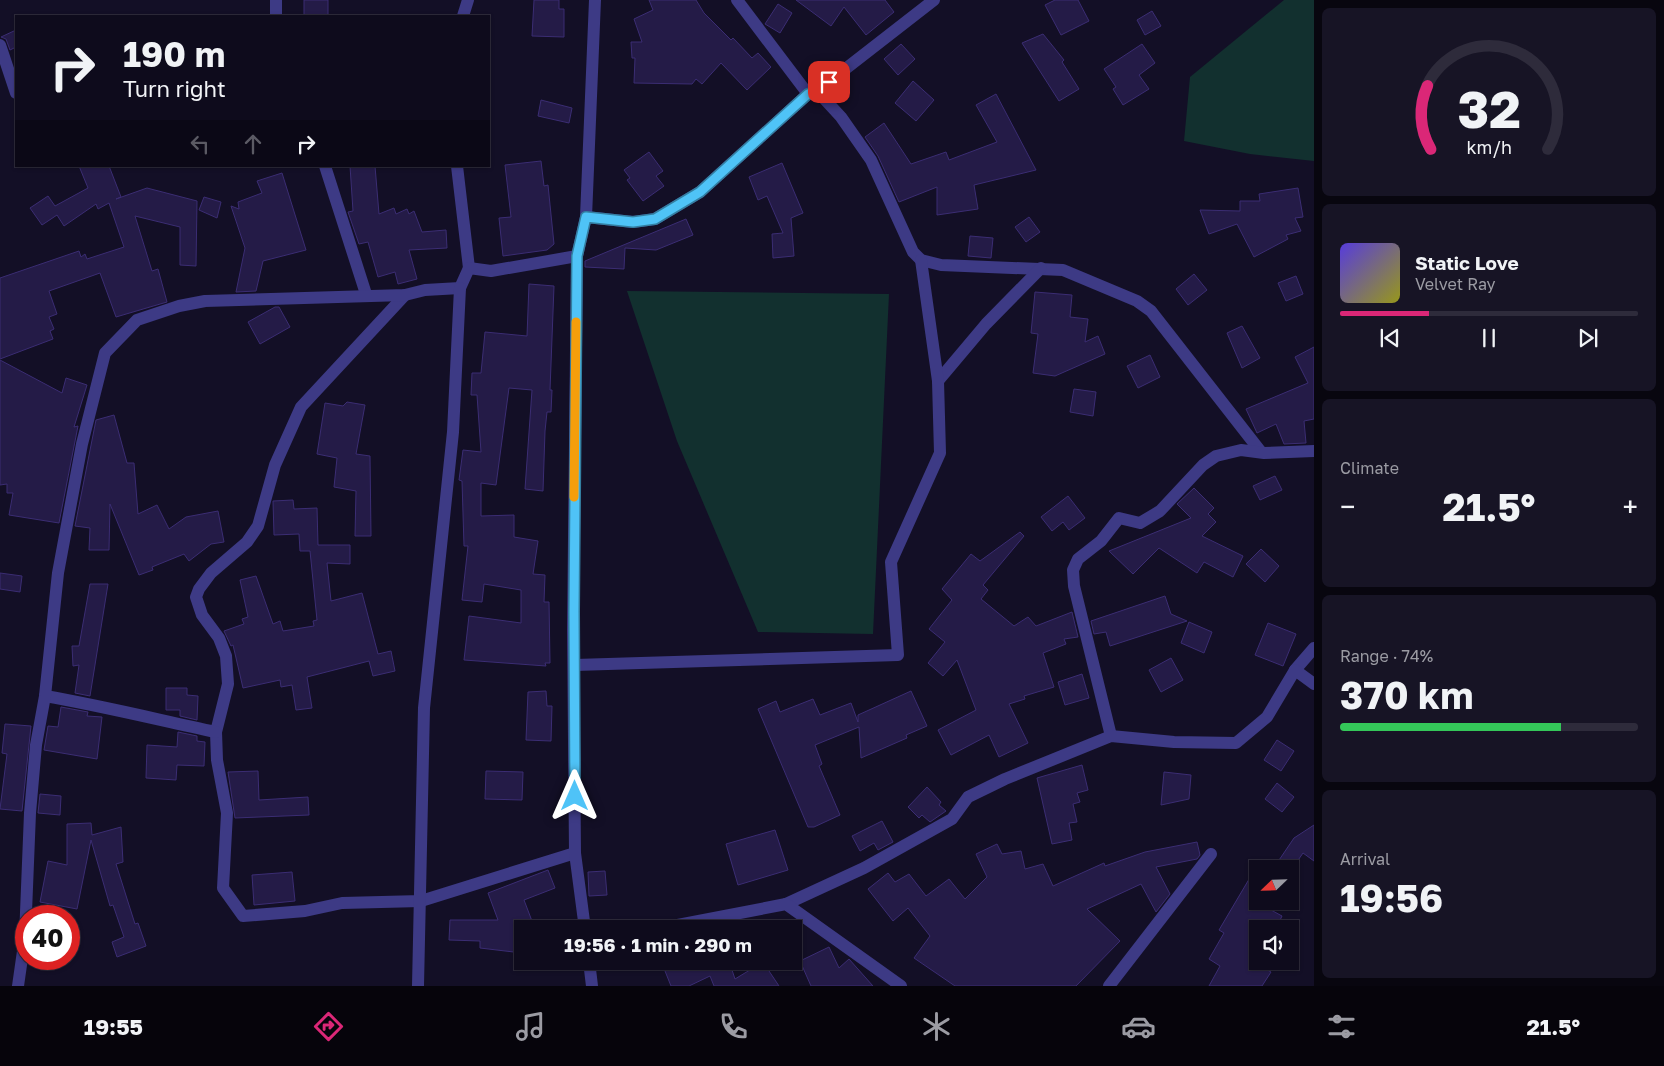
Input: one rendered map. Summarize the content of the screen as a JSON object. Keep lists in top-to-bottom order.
{
  "north": "bottom left",
  "page": {
    "turn": ["190 m", "Turn right"],
    "song": ["Static Love", "Velvet Ray"],
    "tile": [
      "Climate",
      ["Range · 74%", "370 km"],
      ["Arrival", "19:56"]
    ],
    "heat": ["−", "21.5°", "+"],
    "limit": "40",
    "trip": "19:56 · 1 min · 290 m",
    "tabs": ["19:55", "21.5°"],
    "gauge": ["32", "km/h"]
  }
}
